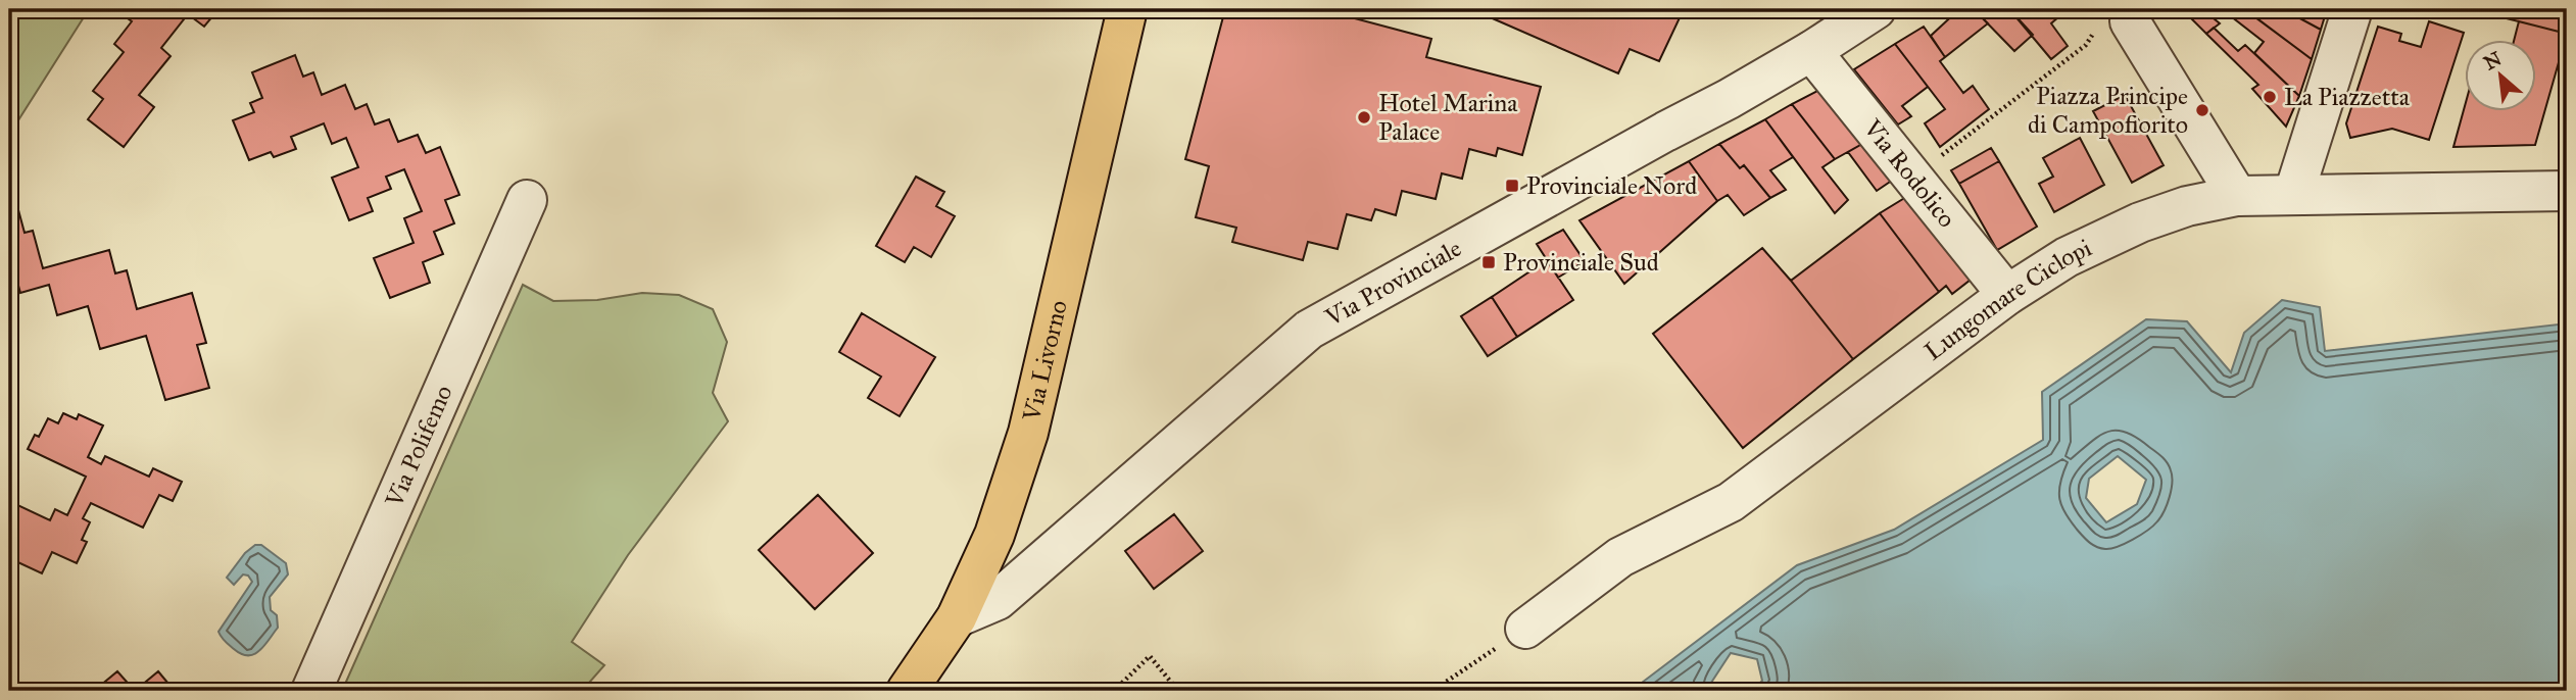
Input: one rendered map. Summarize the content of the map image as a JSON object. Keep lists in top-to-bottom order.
{
  "streets": {
    "main road": ["Via Livorno"],
    "street": [
      "Via Rodolico",
      "Via Provinciale",
      "Lungomare Ciclopi",
      "Via Polifemo"
    ]
  },
  "crossings": [
    ["Via Rodolico", "Via Provinciale"],
    ["Via Rodolico", "Lungomare Ciclopi"],
    ["Via Provinciale", "Via Livorno"]
  ],
  "places": {
    "other": ["La Piazzetta", "Piazza Principe di Campofiorito", "Hotel Marina Palace"],
    "transit": ["Provinciale Nord", "Provinciale Sud"]
  },
  "north": "top left"
}
